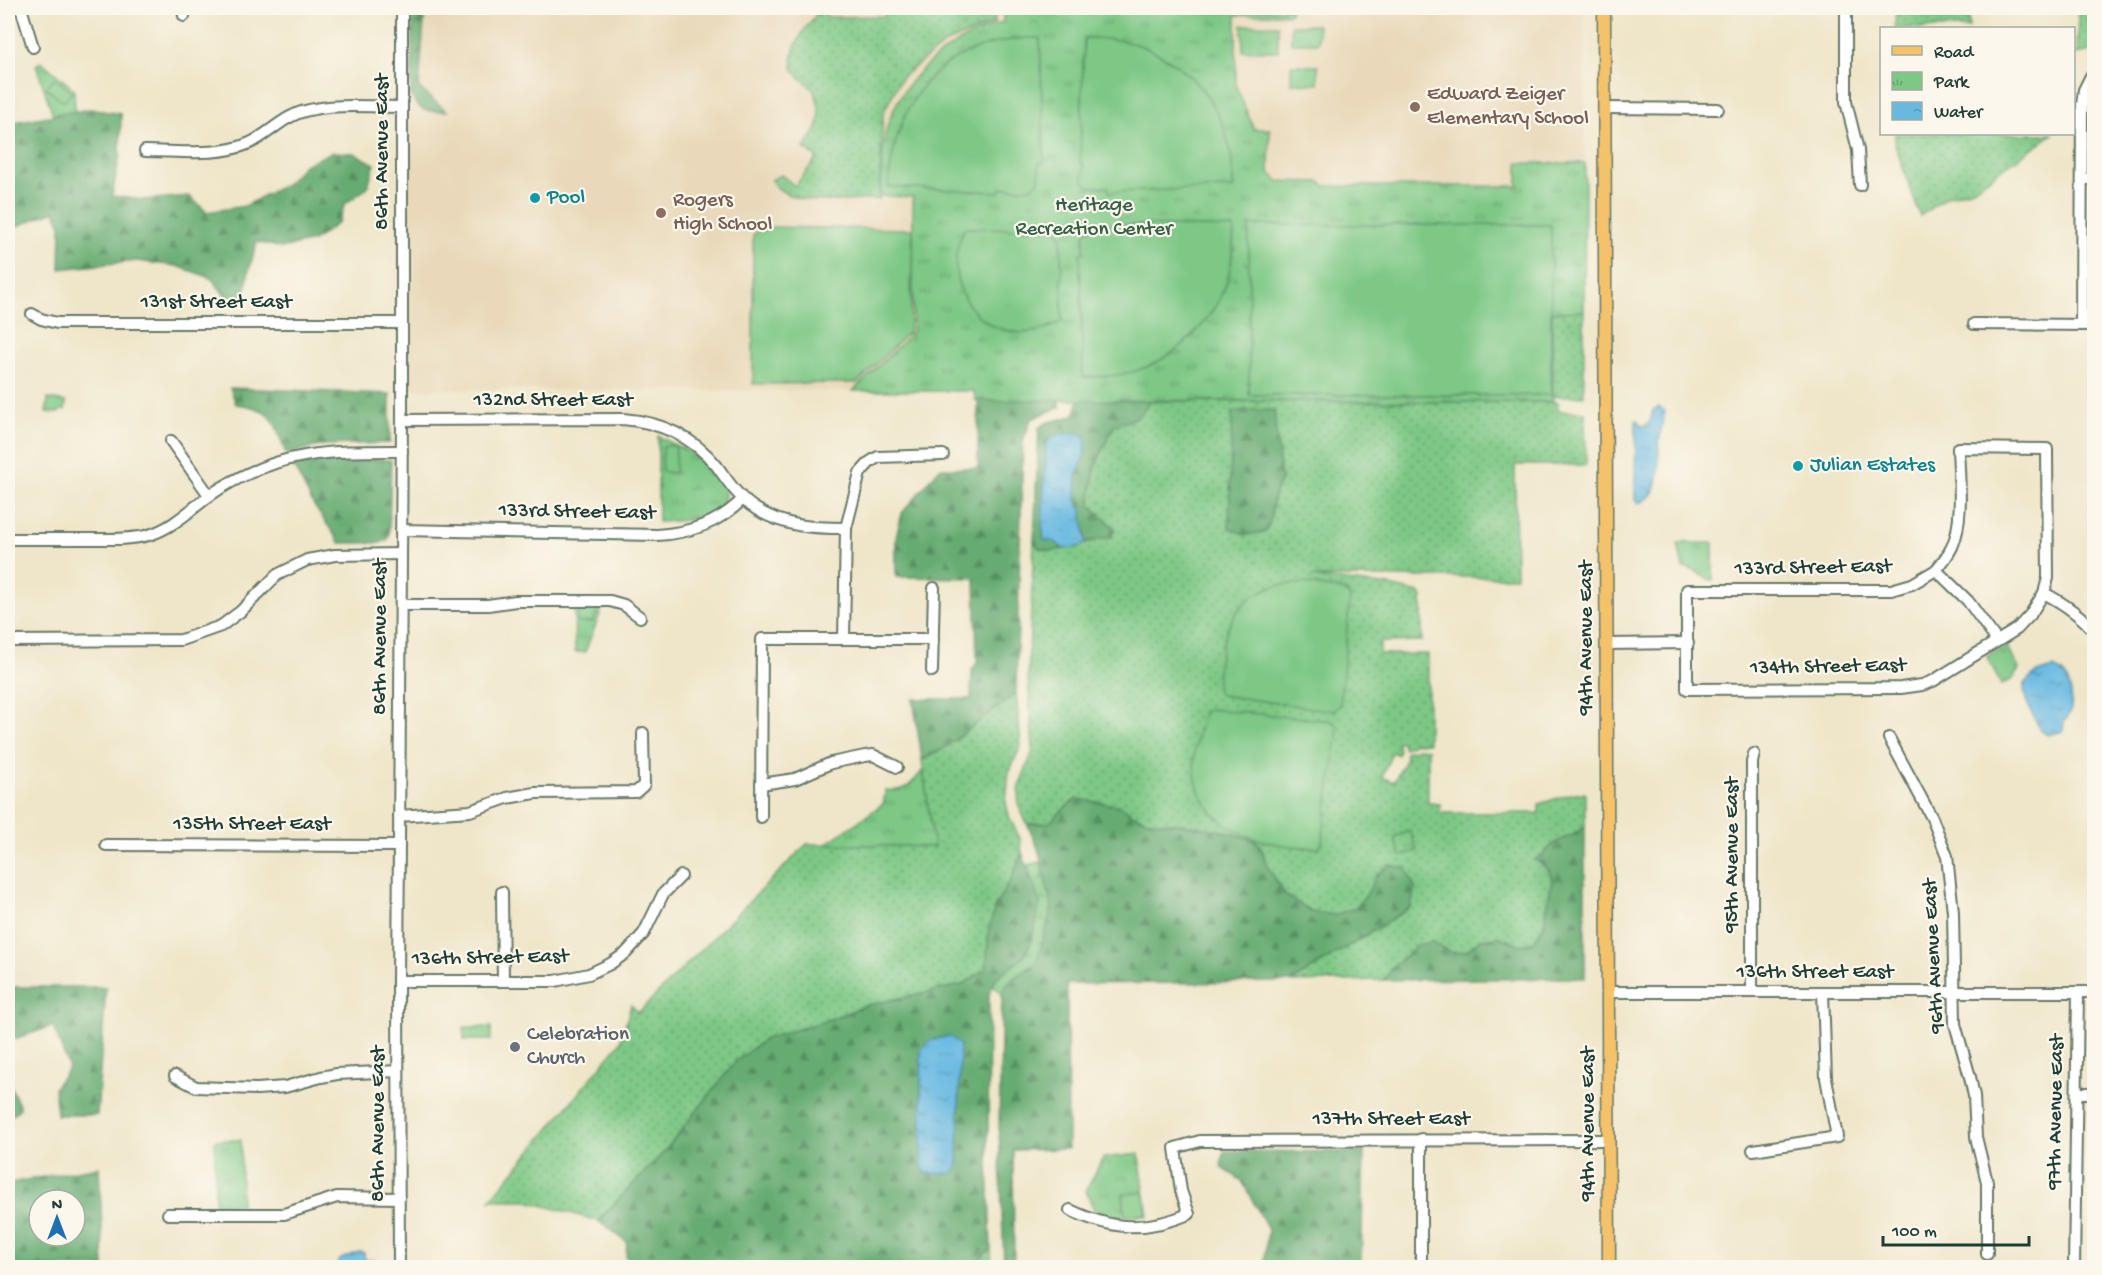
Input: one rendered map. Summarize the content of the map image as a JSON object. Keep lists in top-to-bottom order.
{
  "streets": {
    "main road": ["94th Avenue East"],
    "street": [
      "86th Avenue East",
      "131st Street East",
      "132nd Street East",
      "133rd Street East",
      "134th Street East",
      "135th Street East",
      "95th Avenue East",
      "96th Avenue East",
      "136th Street East",
      "97th Avenue East",
      "137th Street East"
    ]
  },
  "crossings": [
    ["86th Avenue East", "131st Street East"],
    ["86th Avenue East", "132nd Street East"],
    ["86th Avenue East", "133rd Street East"],
    ["86th Avenue East", "135th Street East"],
    ["86th Avenue East", "136th Street East"],
    ["132nd Street East", "133rd Street East"],
    ["133rd Street East", "134th Street East"],
    ["94th Avenue East", "136th Street East"],
    ["94th Avenue East", "137th Street East"],
    ["95th Avenue East", "136th Street East"],
    ["96th Avenue East", "136th Street East"],
    ["136th Street East", "97th Avenue East"]
  ],
  "parks": ["Heritage Recreation Center"],
  "places": [
    "Edward Zeiger Elementary School",
    "Pool",
    "Rogers High School",
    "Julian Estates",
    "Celebration Church"
  ],
  "legend": ["Road", "Park", "Water"],
  "scale_bar": "100 m",
  "north": "top"
}
